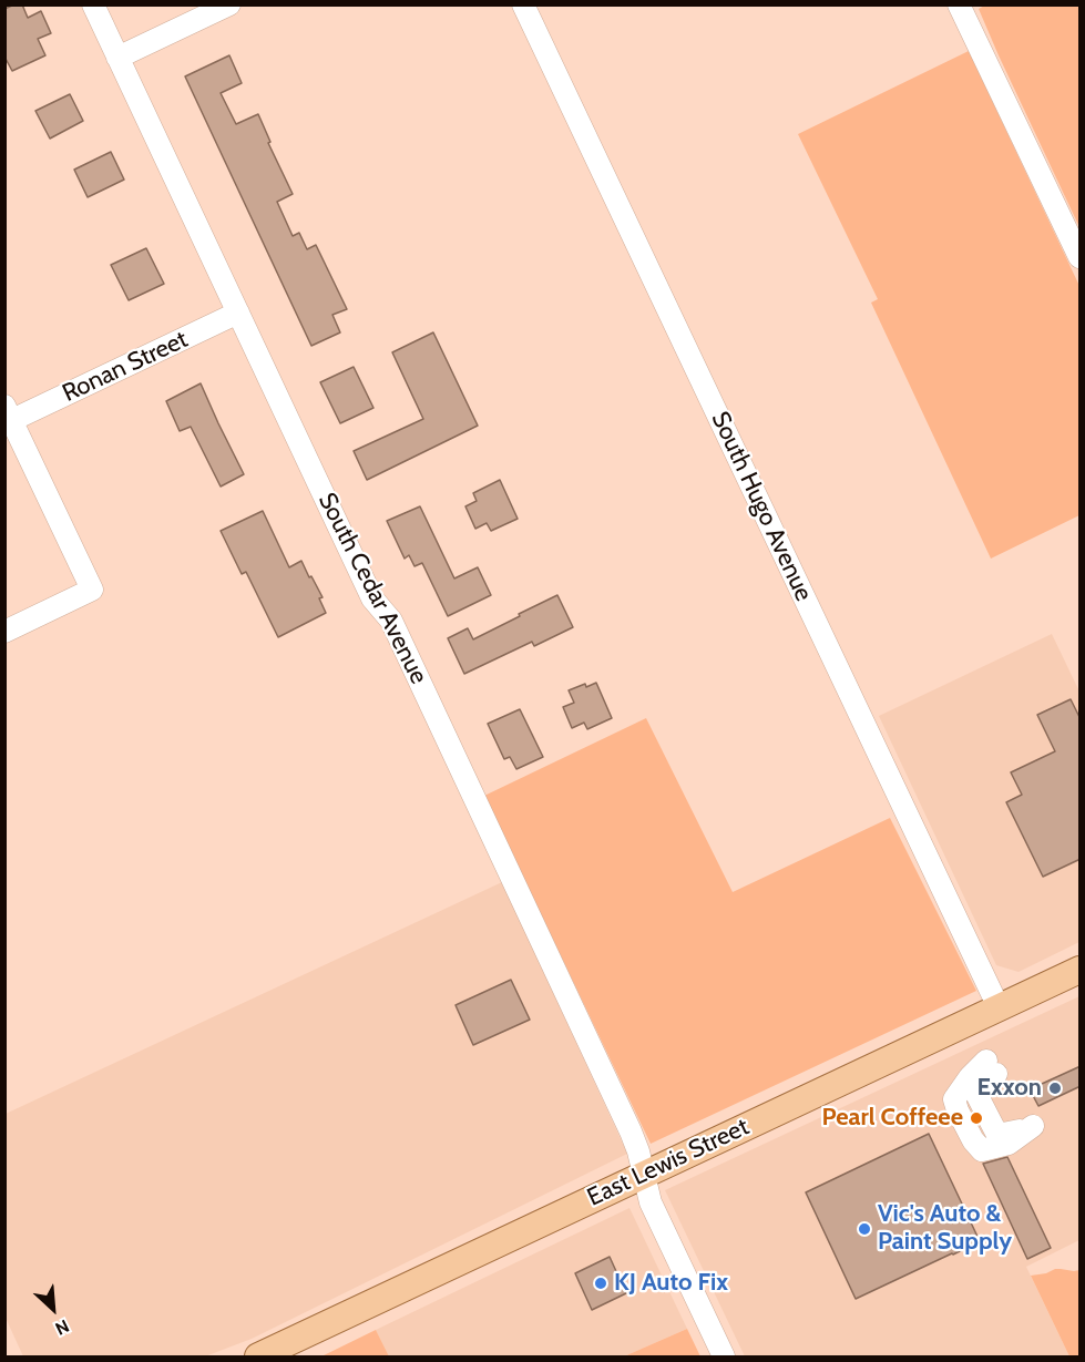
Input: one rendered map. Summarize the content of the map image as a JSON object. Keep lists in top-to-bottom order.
{
  "streets": {
    "main road": ["East Lewis Street"],
    "street": ["Ronan Street", "South Hugo Avenue", "South Cedar Avenue"]
  },
  "crossings": [
    ["Ronan Street", "South Cedar Avenue"],
    ["South Hugo Avenue", "East Lewis Street"],
    ["South Cedar Avenue", "East Lewis Street"]
  ],
  "places": [
    "Exxon",
    "Pearl Coffeee",
    "Vic's Auto & Paint Supply",
    "KJ Auto Fix"
  ],
  "north": "bottom right"
}
